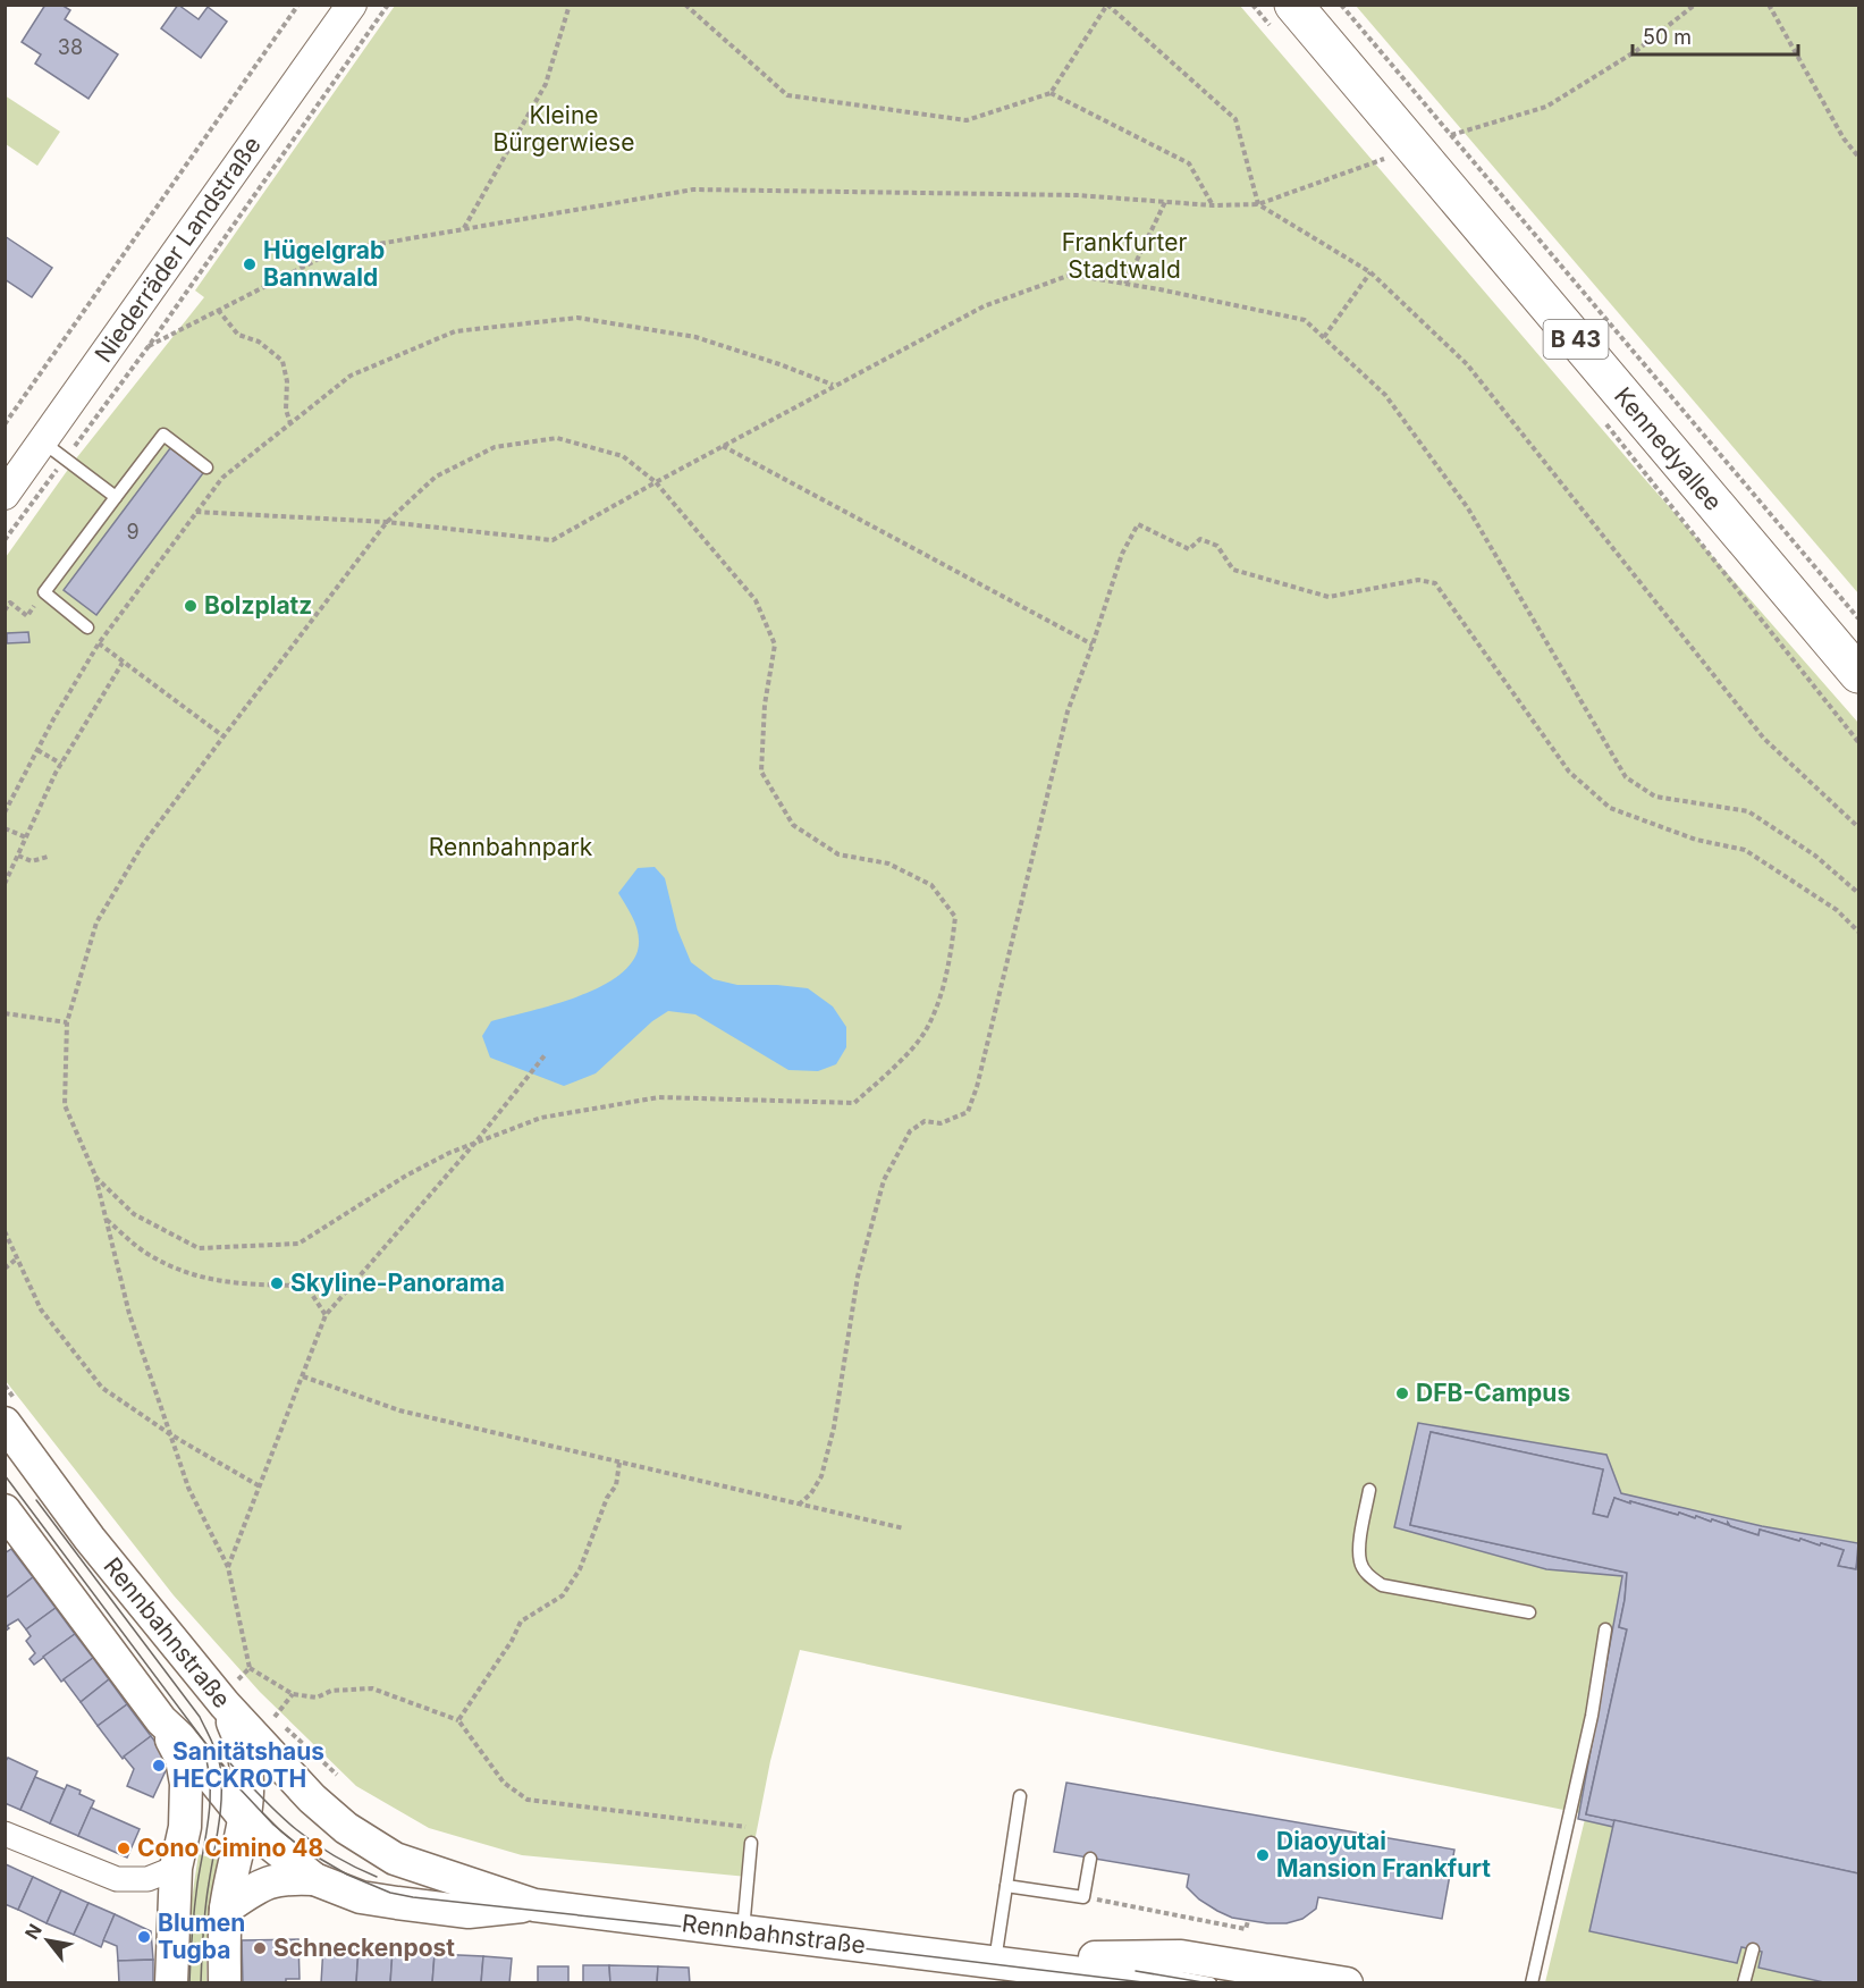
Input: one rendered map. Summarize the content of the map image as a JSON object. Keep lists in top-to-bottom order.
{
  "streets": {
    "main road": ["B 43", "Kennedyallee", "Rennbahnstraße"],
    "street": ["Niederräder Landstraße"]
  },
  "parks": ["Kleine Bürgerwiese", "Frankfurter Stadtwald", "Rennbahnpark"],
  "places": [
    "Hügelgrab Bannwald",
    "Bolzplatz",
    "Skyline-Panorama",
    "DFB-Campus",
    "Sanitätshaus HECKROTH",
    "Cono Cimino 48",
    "Diaoyutai Mansion Frankfurt",
    "Blumen Tugba",
    "Schneckenpost"
  ],
  "house_numbers": ["38", "9"],
  "scale_bar": "50 m",
  "north": "top left"
}
